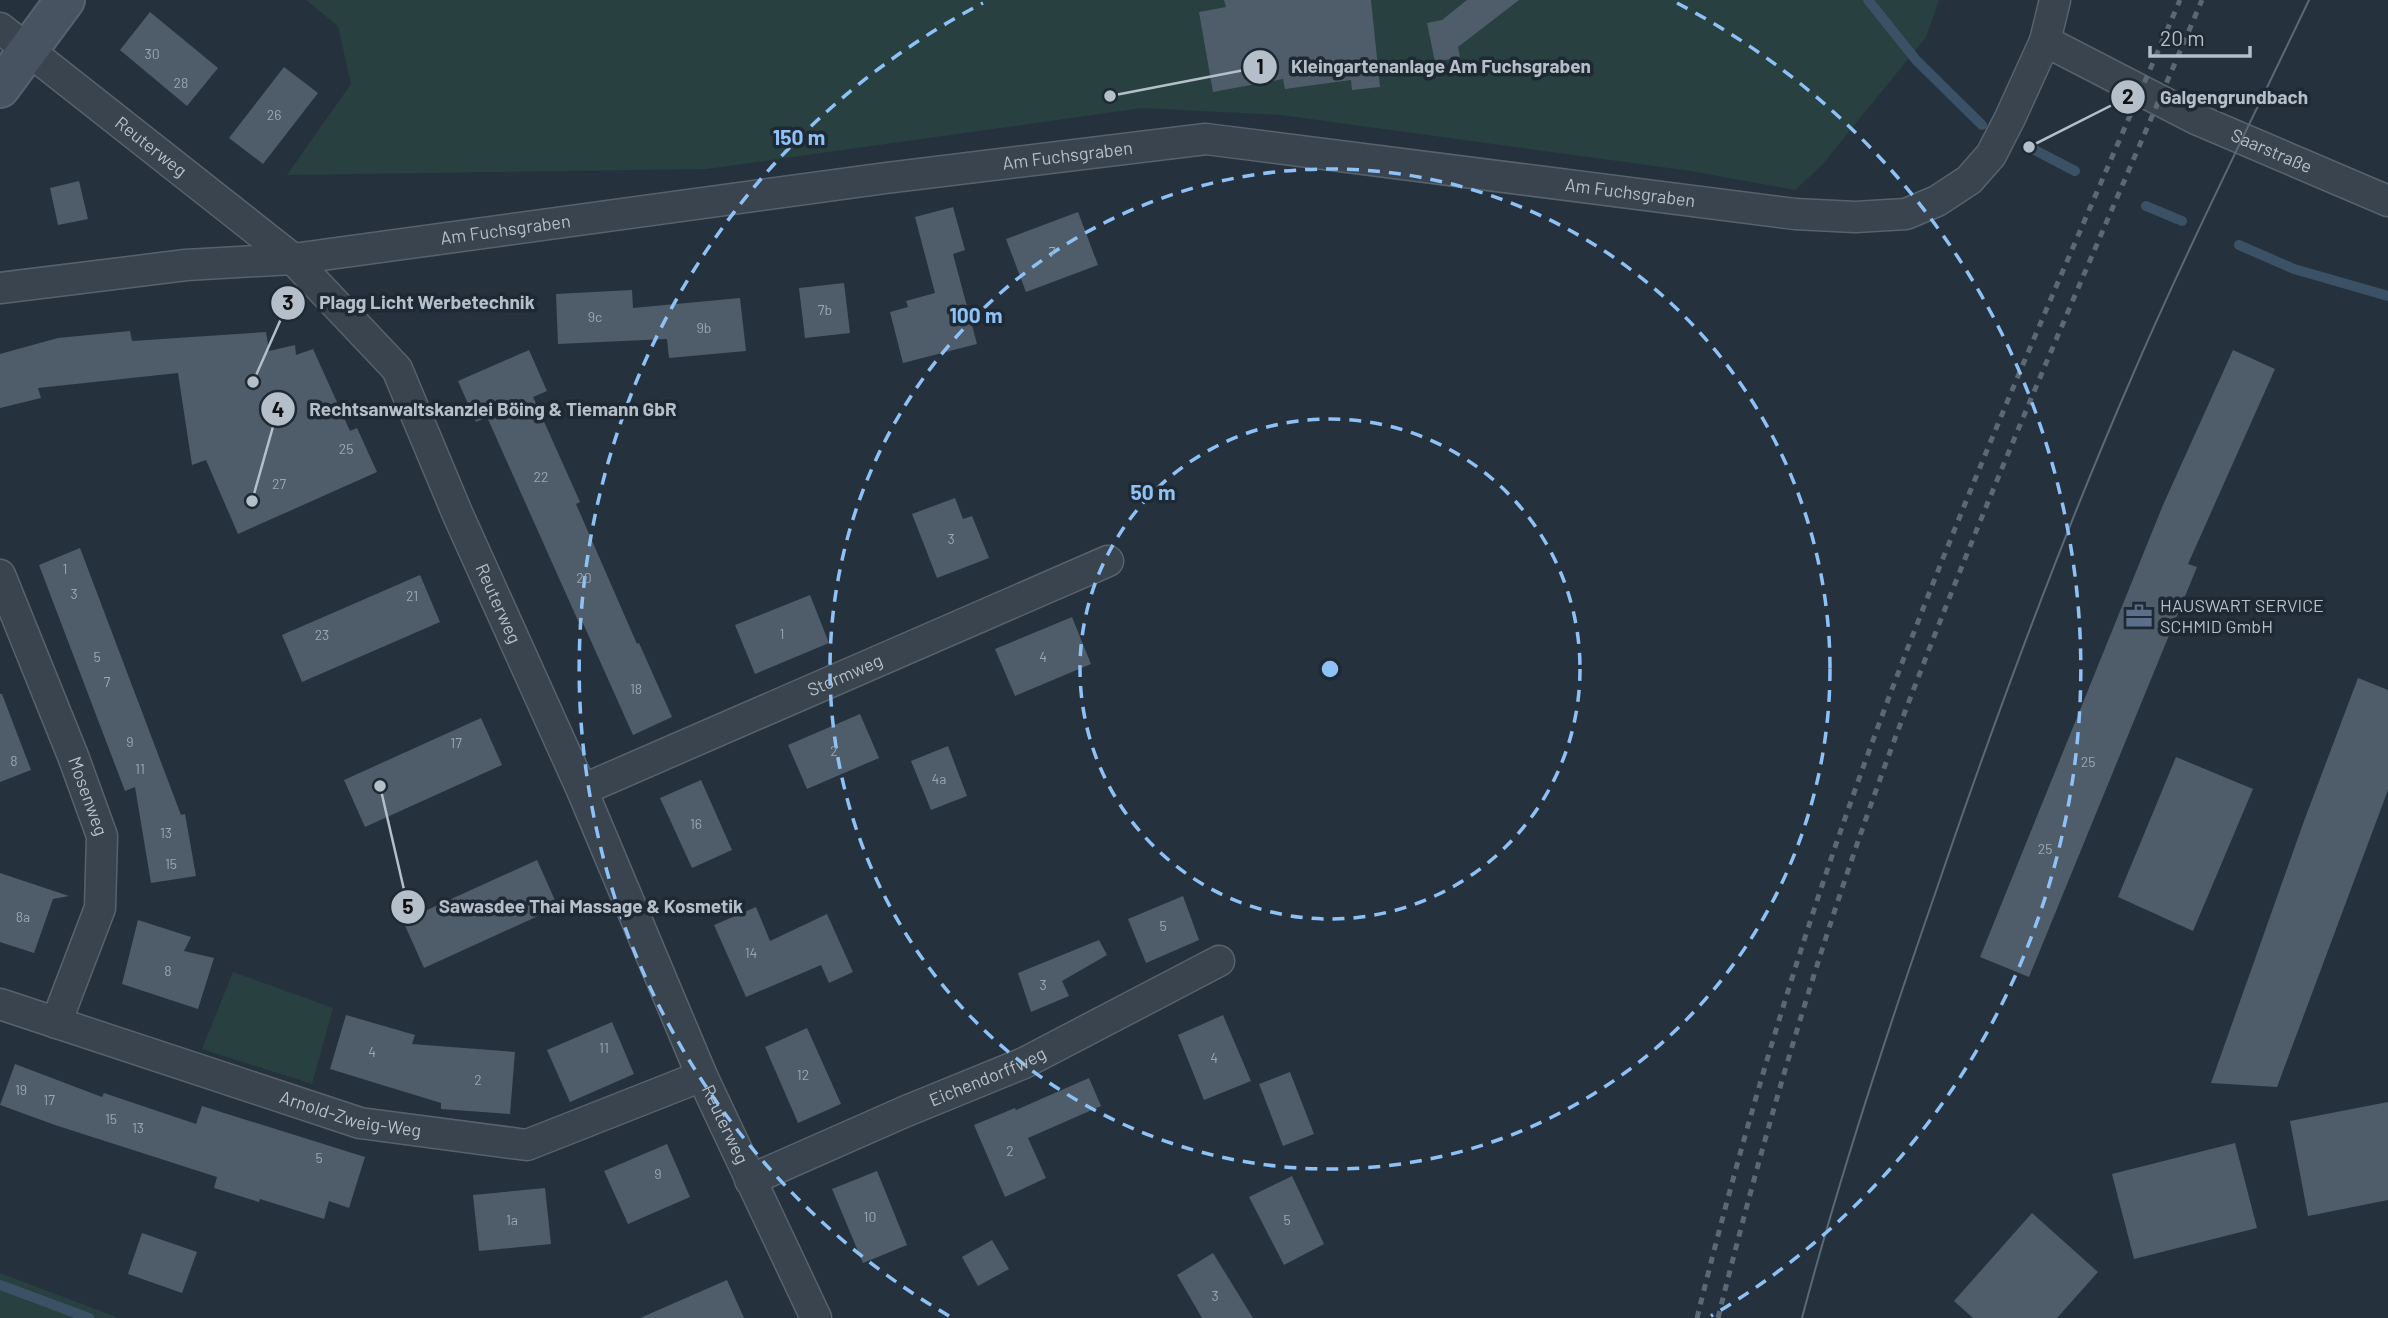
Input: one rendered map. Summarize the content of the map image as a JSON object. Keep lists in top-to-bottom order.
{
  "streets": {
    "street": [
      "Reuterweg",
      "Saarstraße",
      "Am Fuchsgraben",
      "Stormweg",
      "Mosenweg",
      "Eichendorffweg",
      "Arnold-Zweig-Weg"
    ]
  },
  "crossings": [
    ["Reuterweg", "Am Fuchsgraben"],
    ["Reuterweg", "Stormweg"],
    ["Reuterweg", "Eichendorffweg"],
    ["Reuterweg", "Arnold-Zweig-Weg"],
    ["Saarstraße", "Am Fuchsgraben"],
    ["Mosenweg", "Arnold-Zweig-Weg"]
  ],
  "places": {
    "other": [
      "Kleingartenanlage Am Fuchsgraben",
      "Galgengrundbach",
      "Plagg Licht Werbetechnik",
      "Rechtsanwaltskanzlei Böing & Tiemann GbR",
      "Sawasdee Thai Massage & Kosmetik"
    ],
    "office": ["HAUSWART SERVICE SCHMID GmbH"]
  },
  "house_numbers": [
    "30",
    "28",
    "26",
    "7",
    "7b",
    "9c",
    "9b",
    "25",
    "22",
    "27",
    "3",
    "1",
    "20",
    "3",
    "21",
    "1",
    "23",
    "5",
    "4",
    "7",
    "18",
    "9",
    "17",
    "2",
    "8",
    "25",
    "11",
    "4a",
    "16",
    "13",
    "25",
    "15",
    "8a",
    "5",
    "14",
    "8",
    "3",
    "11",
    "4",
    "4",
    "12",
    "2",
    "19",
    "17",
    "15",
    "13",
    "2",
    "5",
    "9",
    "10",
    "1a",
    "5",
    "3"
  ],
  "scale_bar": "20 m",
  "rings": ["150 m", "100 m", "50 m"]
}
